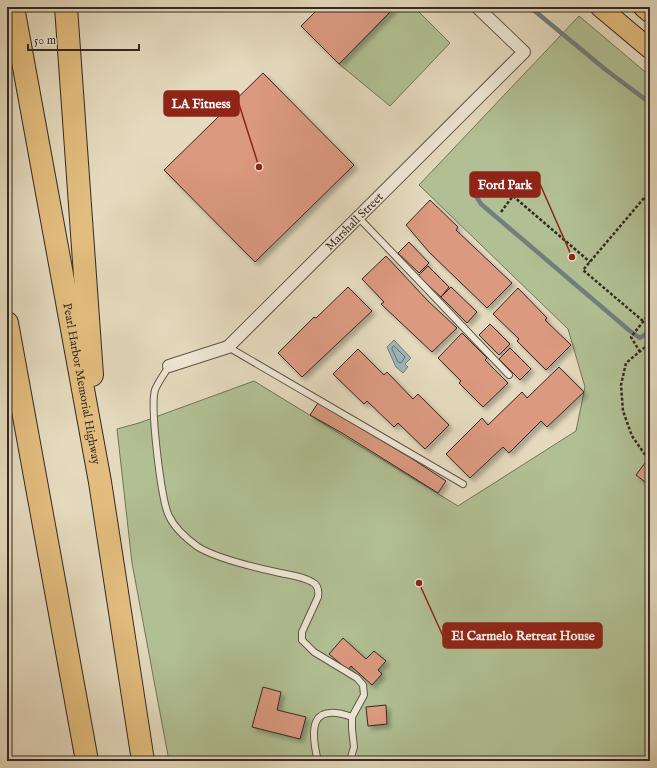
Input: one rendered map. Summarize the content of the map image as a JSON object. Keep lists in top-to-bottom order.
{
  "streets": {
    "highway": ["Pearl Harbor Memorial Highway"],
    "street": ["Marshall Street"]
  },
  "places": ["LA Fitness", "Ford Park", "El Carmelo Retreat House"],
  "scale_bar": "50 m"
}
